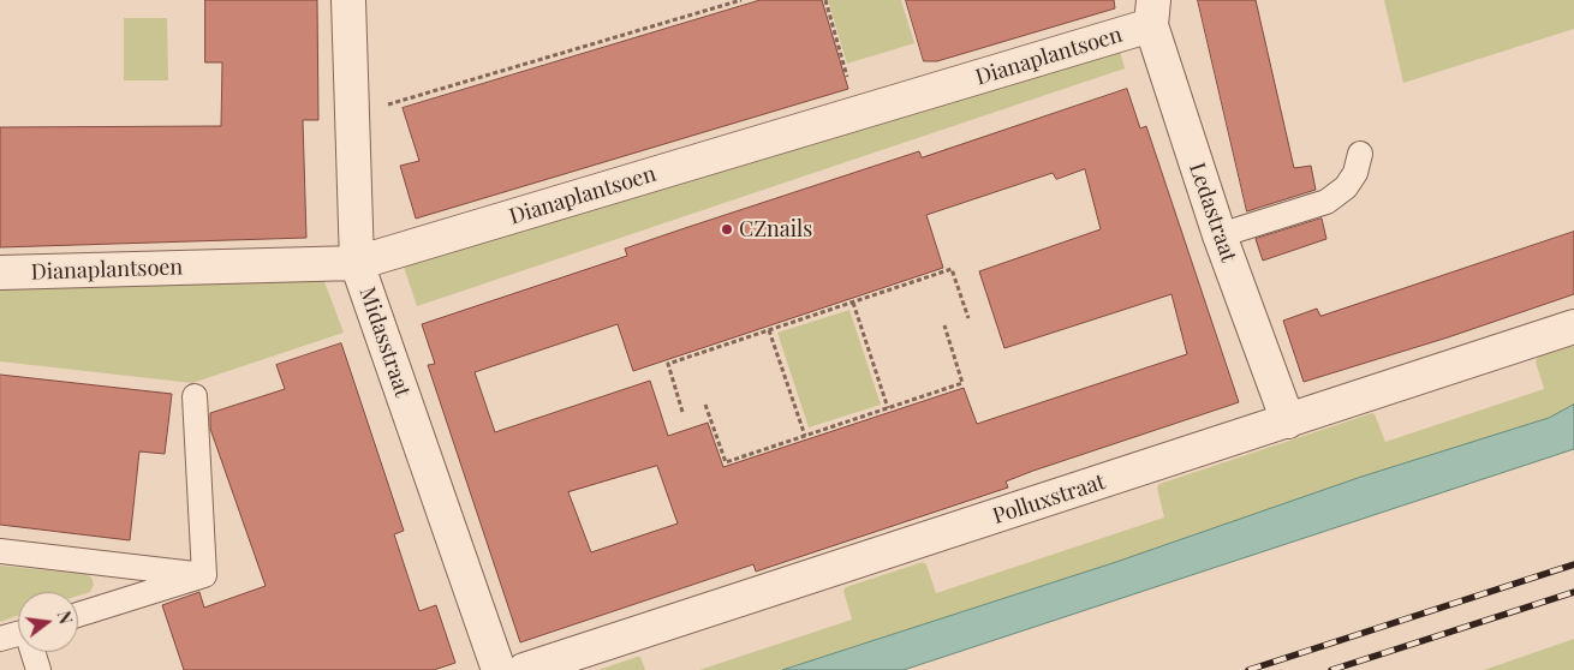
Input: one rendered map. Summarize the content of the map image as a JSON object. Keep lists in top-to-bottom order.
{
  "streets": {
    "street": [
      "Dianaplantsoen",
      "Ledastraat",
      "Midasstraat",
      "Polluxstraat"
    ]
  },
  "crossings": [
    ["Dianaplantsoen", "Ledastraat"],
    ["Dianaplantsoen", "Midasstraat"],
    ["Ledastraat", "Polluxstraat"]
  ],
  "places": ["CZnails"],
  "north": "right"
}
